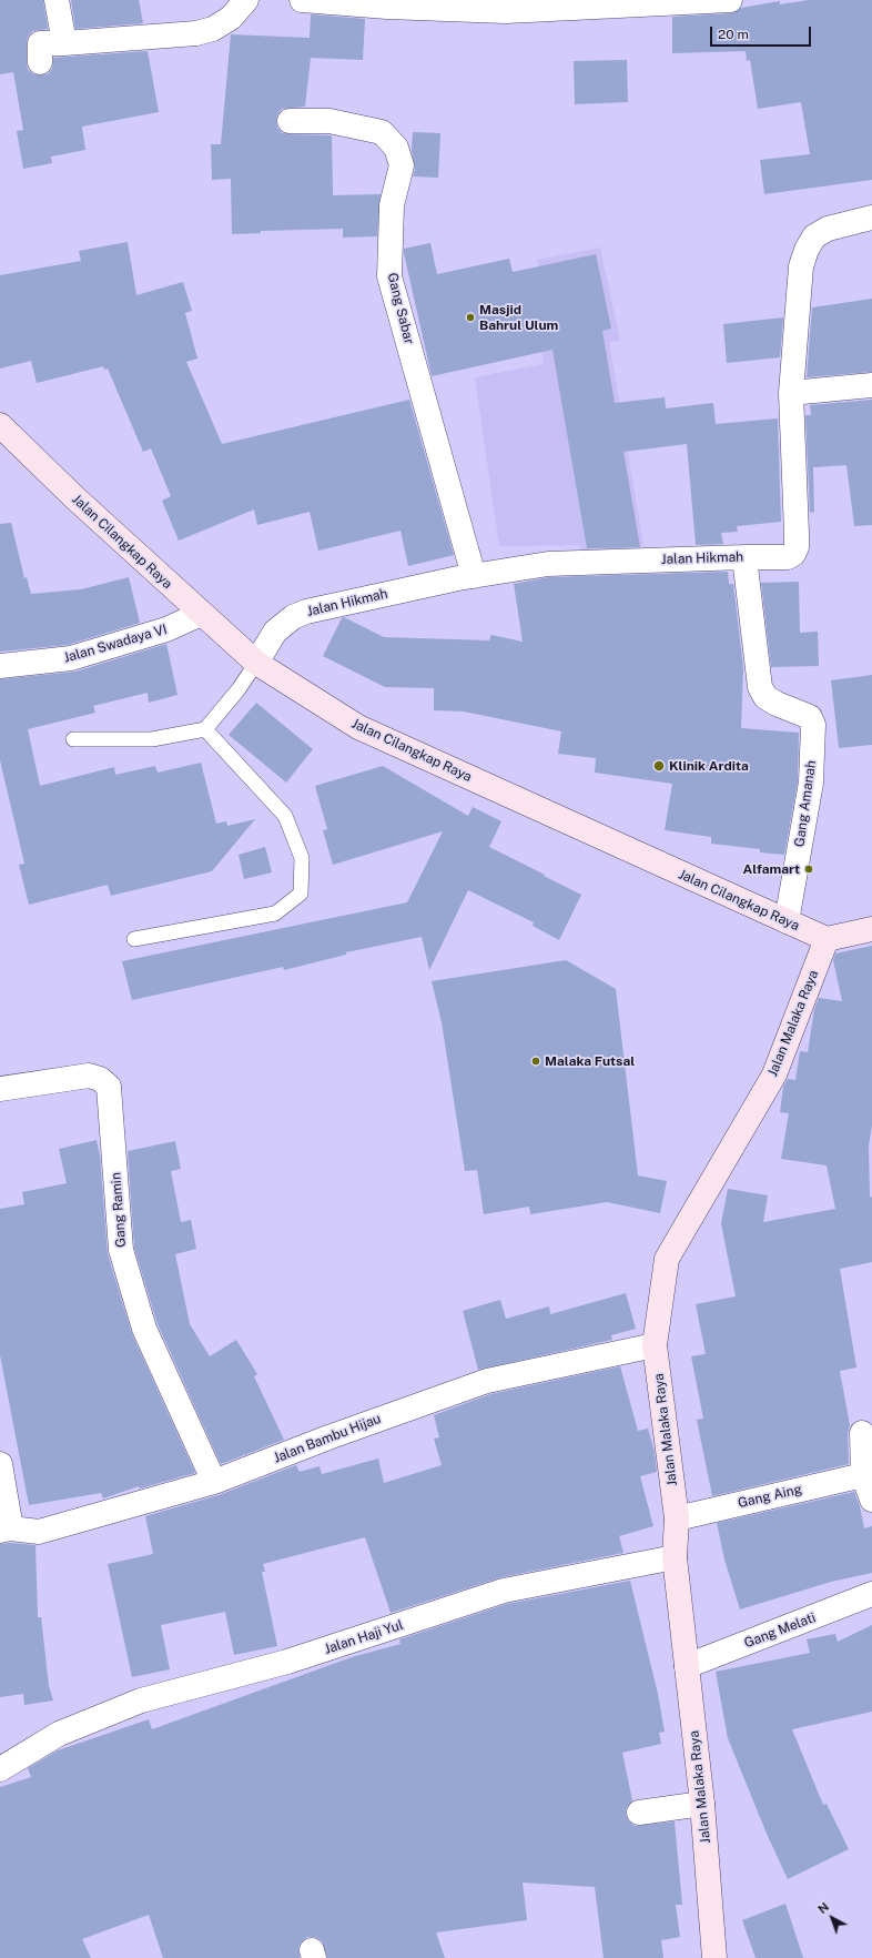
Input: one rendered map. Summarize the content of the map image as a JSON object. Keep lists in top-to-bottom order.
{
  "streets": {
    "street": [
      "Gang Sabar",
      "Jalan Cilangkap Raya",
      "Jalan Hikmah",
      "Jalan Swadaya VI",
      "Gang Amanah",
      "Jalan Malaka Raya",
      "Gang Ramin",
      "Jalan Bambu Hijau",
      "Gang Aing",
      "Gang Melati",
      "Jalan Haji Yul"
    ]
  },
  "crossings": [
    ["Gang Sabar", "Jalan Hikmah"],
    ["Jalan Cilangkap Raya", "Jalan Hikmah"],
    ["Jalan Cilangkap Raya", "Jalan Swadaya VI"],
    ["Jalan Cilangkap Raya", "Gang Amanah"],
    ["Jalan Cilangkap Raya", "Jalan Malaka Raya"],
    ["Jalan Hikmah", "Gang Amanah"],
    ["Jalan Malaka Raya", "Jalan Bambu Hijau"],
    ["Jalan Malaka Raya", "Gang Aing"],
    ["Jalan Malaka Raya", "Gang Melati"],
    ["Jalan Malaka Raya", "Jalan Haji Yul"],
    ["Gang Ramin", "Jalan Bambu Hijau"]
  ],
  "places": [
    "Masjid Bahrul Ulum",
    "Klinik Ardita",
    "Alfamart",
    "Malaka Futsal"
  ],
  "scale_bar": "20 m",
  "north": "top left"
}
